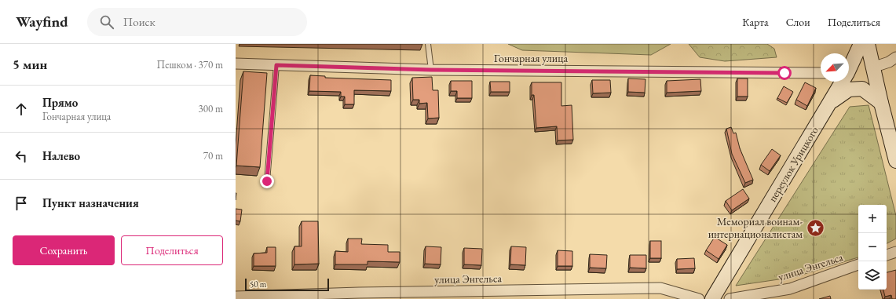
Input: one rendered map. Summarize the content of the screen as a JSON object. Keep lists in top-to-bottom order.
{
  "streets": {
    "street": ["Гончарная улица", "переулок Урицкого", "улица Энгельса"]
  },
  "places": {
    "place": ["Мемориал воинам- интернационалистам"]
  },
  "scale_bar": "50 m",
  "north": "bottom left",
  "page": {
    "header": "Wayfind",
    "search": "Поиск",
    "nav": ["Карта", "Слои", "Поделиться"],
    "heading": ["5 мин", "Пешком · 370 m"],
    "list": [
      ["Прямо", "Гончарная улица", "300 m"],
      ["Налево", "70 m"],
      "Пункт назначения"
    ],
    "map_buttons": ["+", "−"],
    "buttons": ["Сохранить", "Поделиться"],
    "scale": "50 m"
  }
}
